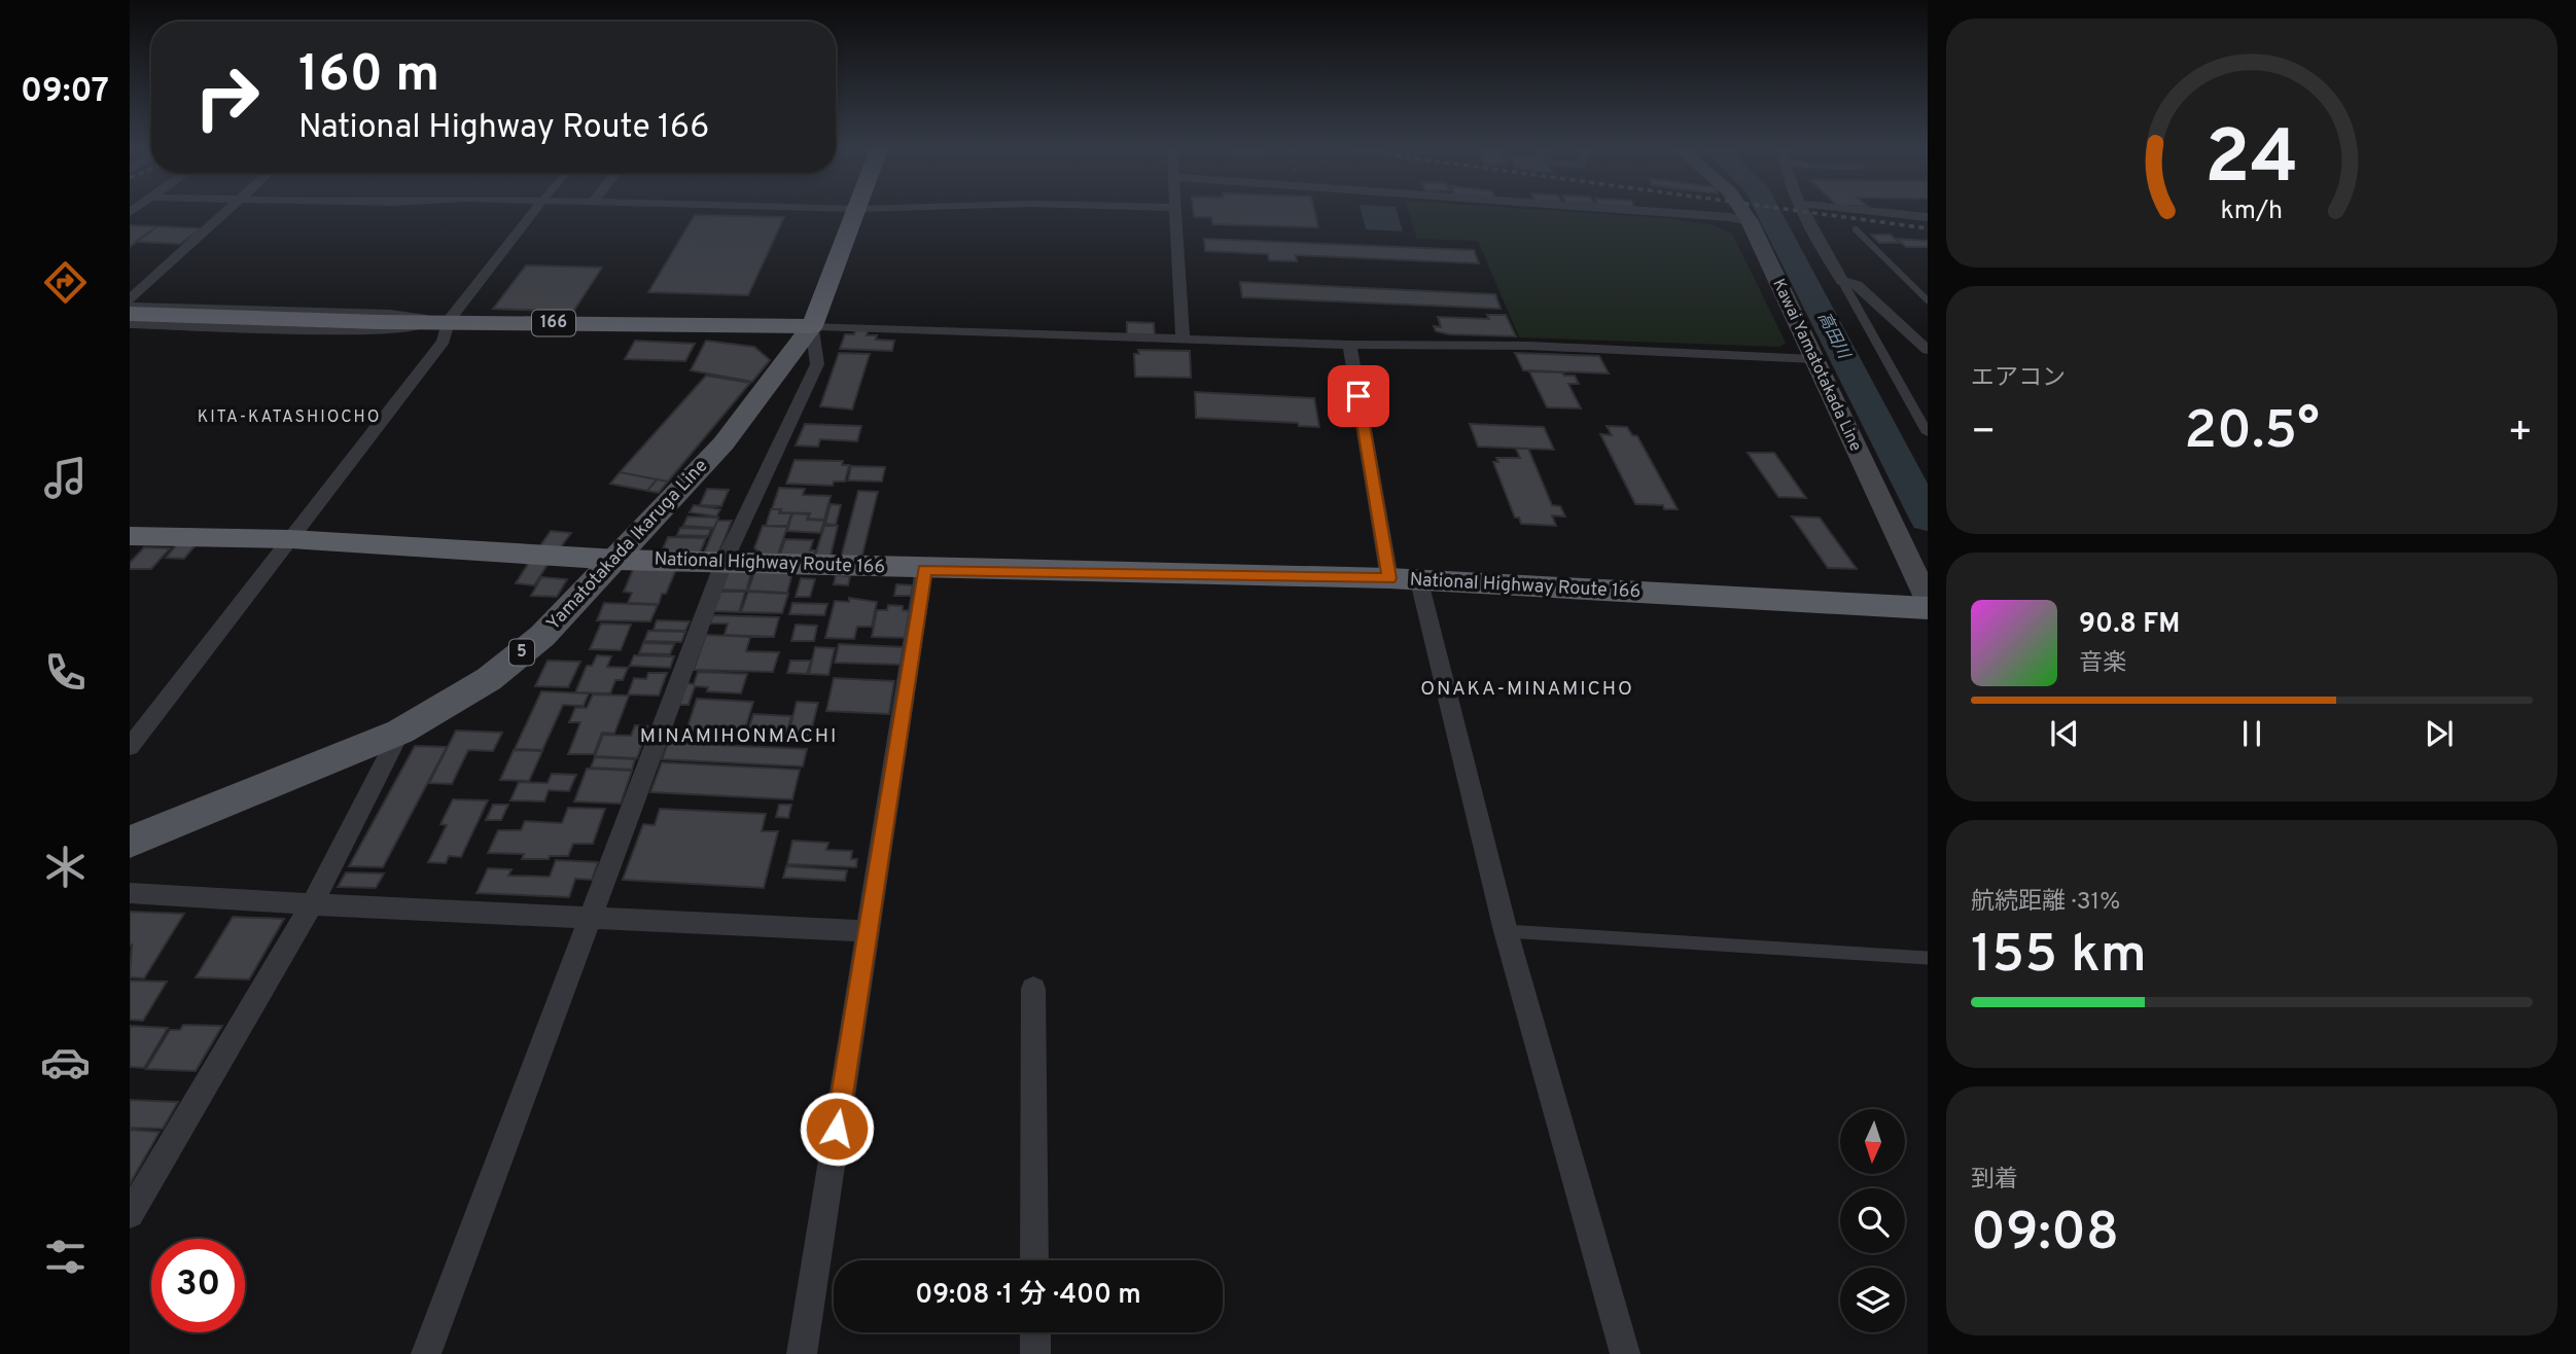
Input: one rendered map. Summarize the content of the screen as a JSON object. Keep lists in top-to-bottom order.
{
  "streets": {
    "highway": ["166", "National Highway Route 166"],
    "main road": ["Kawai Yamatotakada Line", "Yamatotakada Ikaruga Line", "5"]
  },
  "crossings": [
    ["166", "Yamatotakada Ikaruga Line"],
    ["Yamatotakada Ikaruga Line", "National Highway Route 166"]
  ],
  "districts": ["KITA-KATASHIOCHO", "ONAKA-MINAMICHO", "MINAMIHONMACHI"],
  "water": ["高田川"],
  "north": "bottom",
  "page": {
    "tabs": "09:07",
    "turn": ["160 m", "National Highway Route 166"],
    "tile": [
      "エアコン",
      ["航続距離 · 31%", "155 km"],
      ["到着", "09:08"]
    ],
    "heat": ["−", "20.5°", "+"],
    "song": ["90.8 FM", "音楽"],
    "limit": "30",
    "trip": "09:08 · 1 分 · 400 m",
    "gauge": ["24", "km/h"]
  }
}
